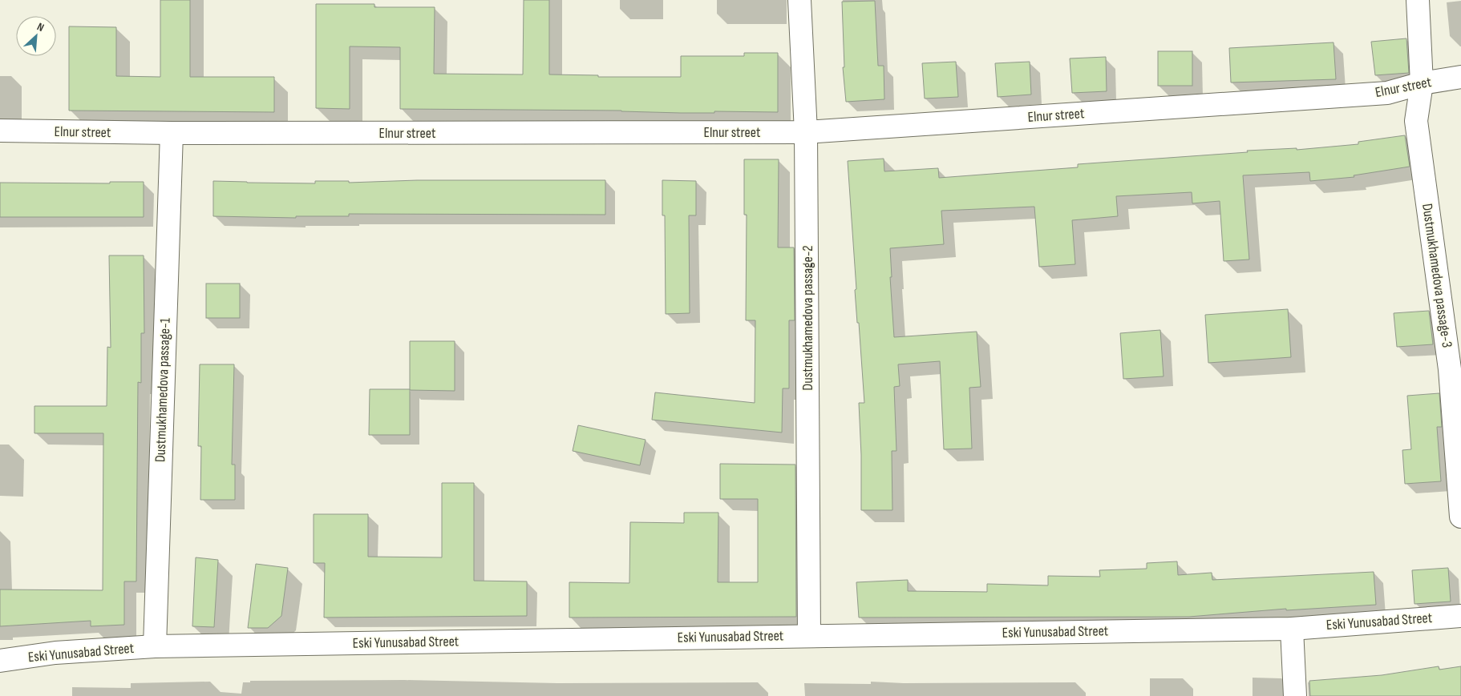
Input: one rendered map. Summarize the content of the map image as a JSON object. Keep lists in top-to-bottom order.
{
  "streets": {
    "street": [
      "Elnur street",
      "Dustmukhamedova passage-3",
      "Dustmukhamedova passage-2",
      "Dustmukhamedova passage-1",
      "Eski Yunusabad Street"
    ]
  },
  "crossings": [
    ["Elnur street", "Dustmukhamedova passage-3"],
    ["Elnur street", "Dustmukhamedova passage-2"],
    ["Elnur street", "Dustmukhamedova passage-1"],
    ["Dustmukhamedova passage-2", "Eski Yunusabad Street"],
    ["Dustmukhamedova passage-1", "Eski Yunusabad Street"]
  ],
  "north": "top right"
}
